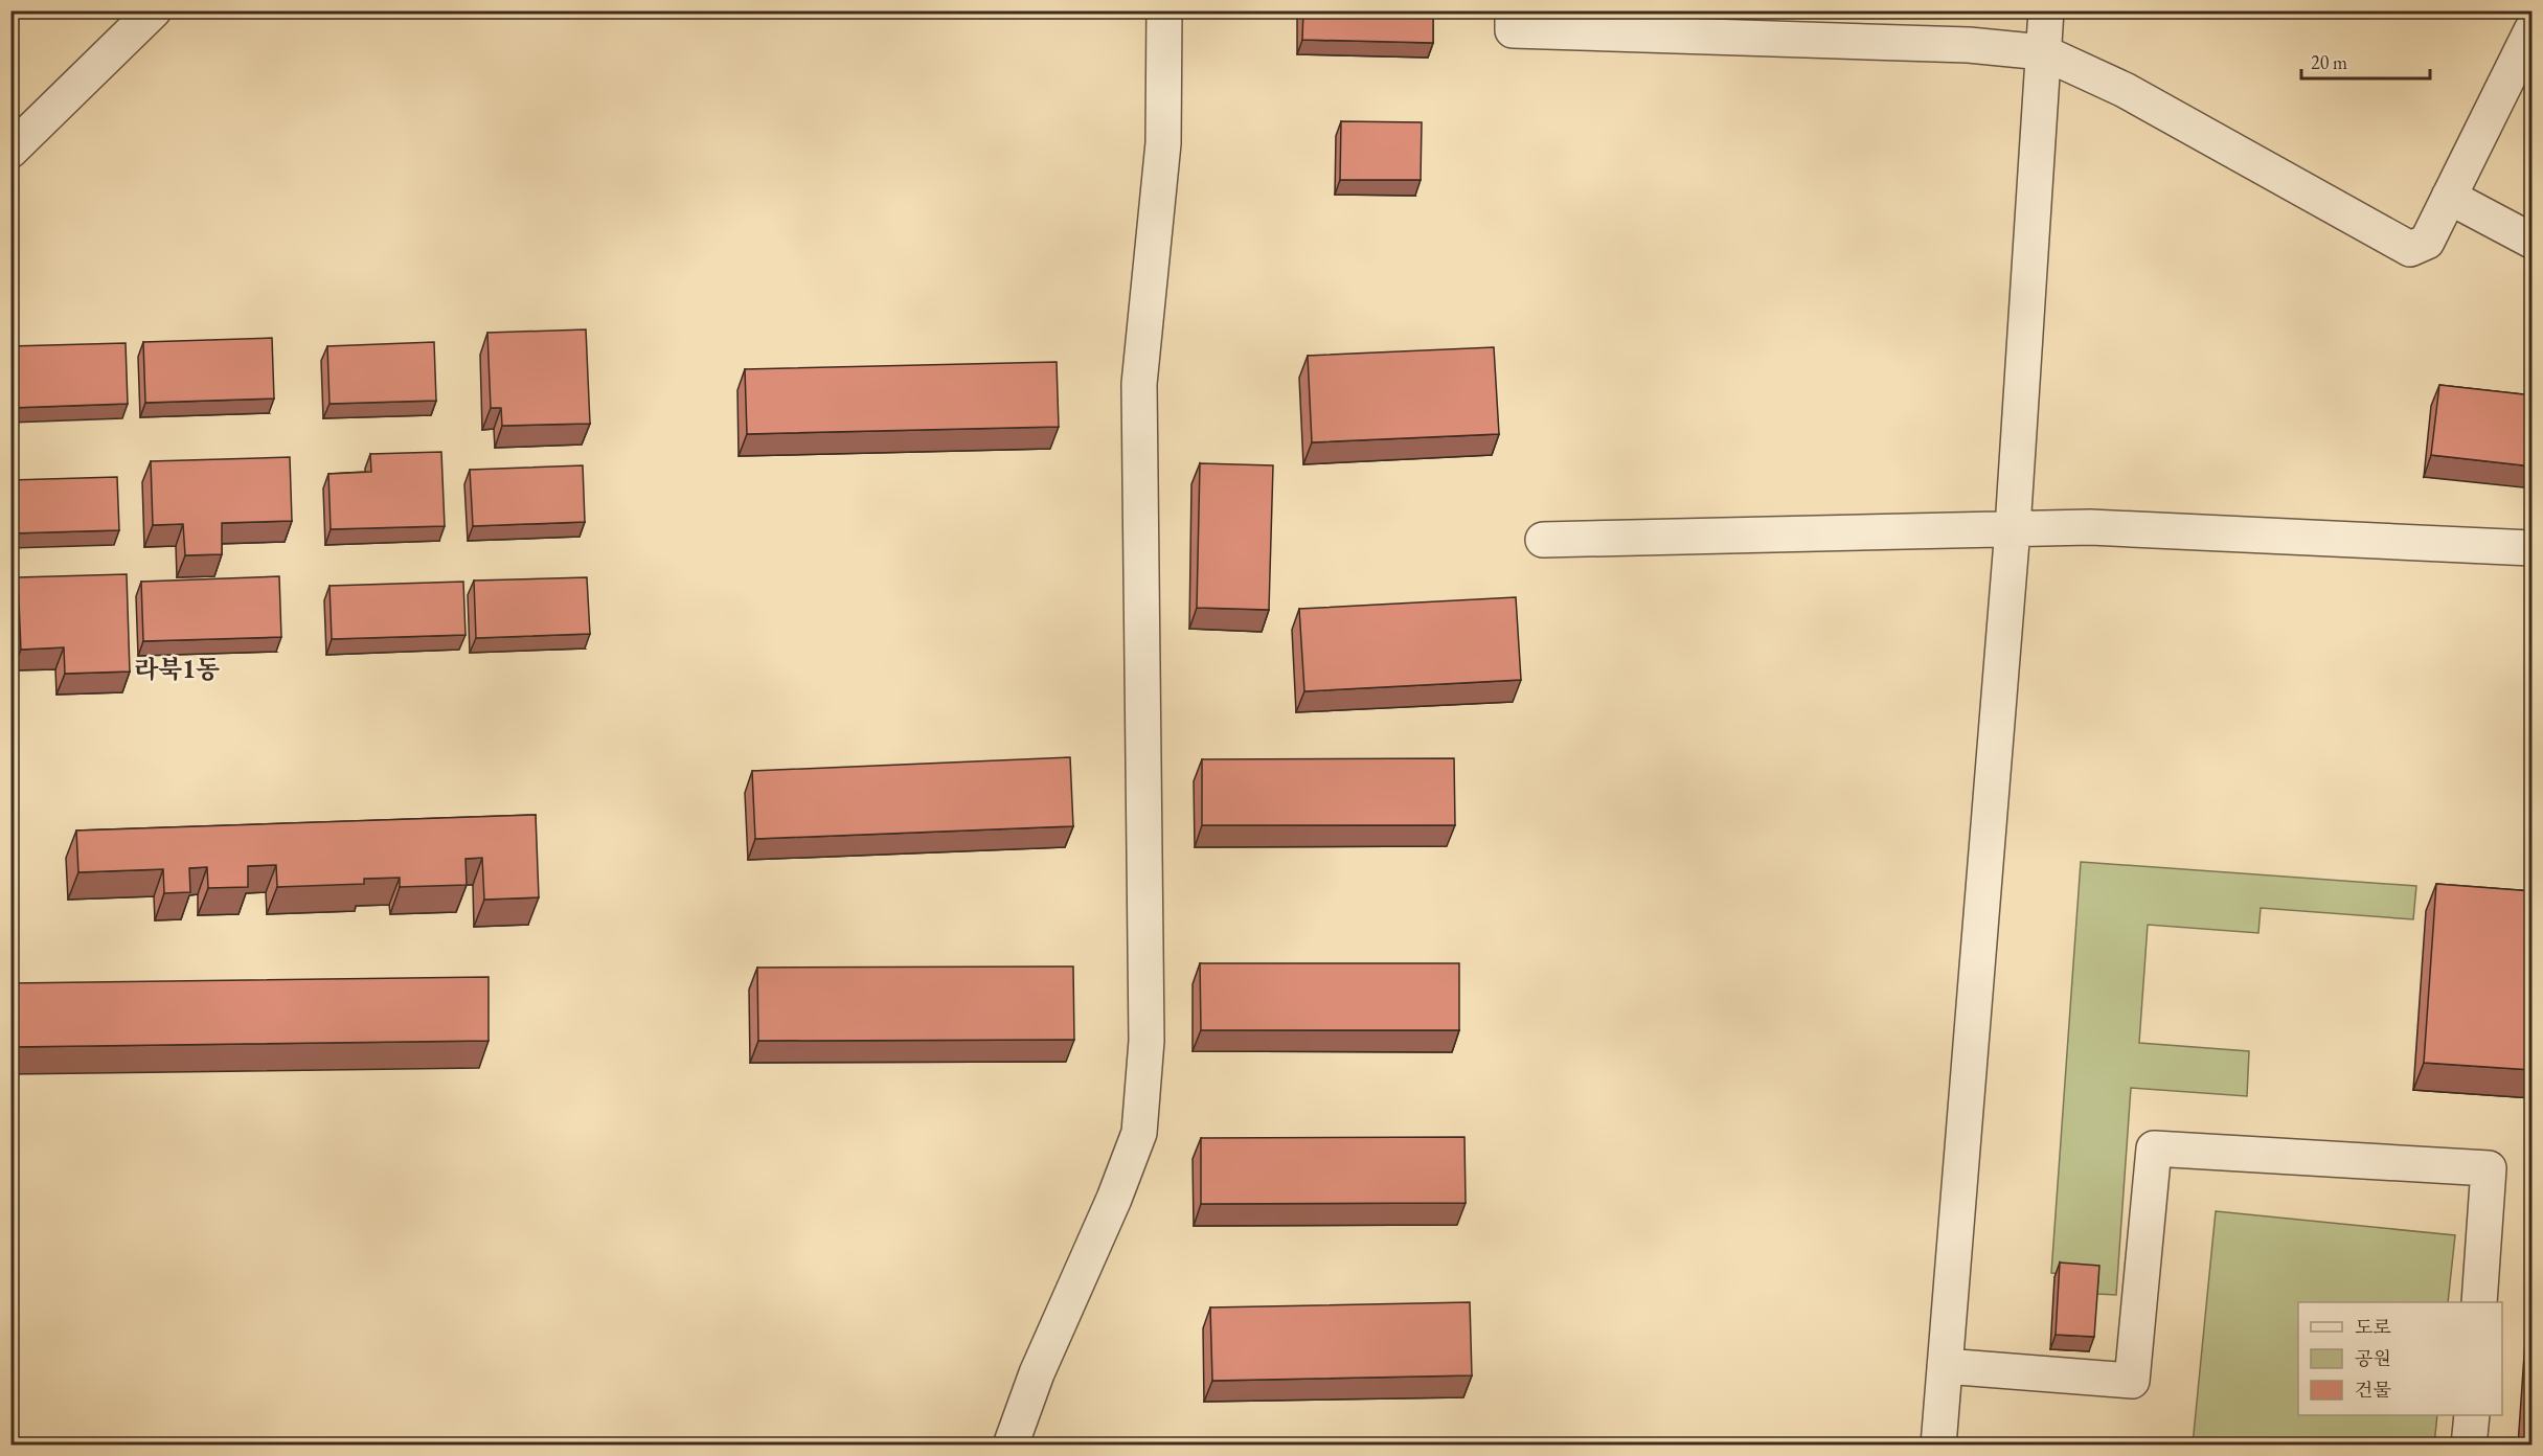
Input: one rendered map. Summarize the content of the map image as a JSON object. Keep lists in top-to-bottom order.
{
  "districts": ["라북1동"],
  "legend": ["도로", "공원", "건물"],
  "scale_bar": "20 m"
}
